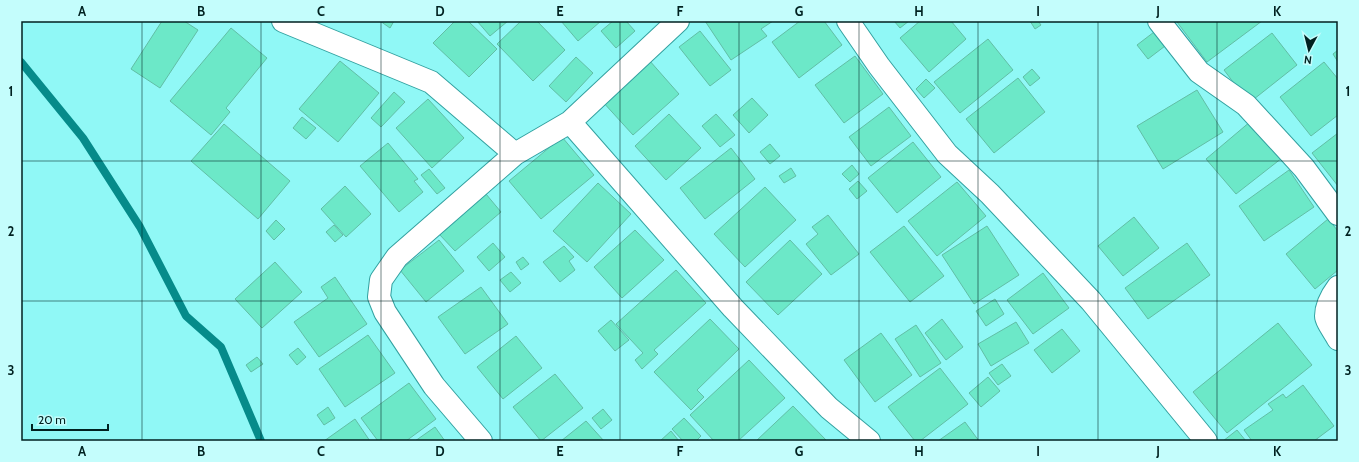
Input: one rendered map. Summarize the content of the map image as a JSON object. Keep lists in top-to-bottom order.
{
  "scale_bar": "20 m",
  "north": "bottom",
  "grid": {
    "columns": [
      "A",
      "B",
      "C",
      "D",
      "E",
      "F",
      "G",
      "H",
      "I",
      "J",
      "K"
    ],
    "rows": ["1", "2", "3"]
  }
}
